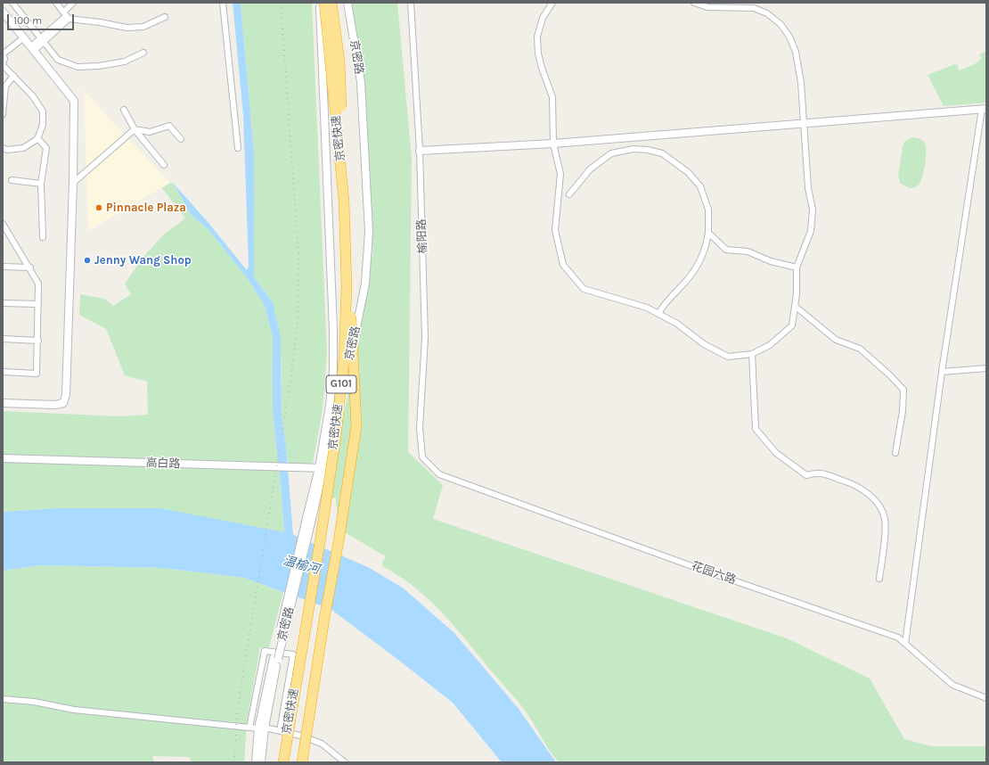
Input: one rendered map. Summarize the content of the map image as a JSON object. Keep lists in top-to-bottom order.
{
  "streets": {
    "highway": ["京密快速", "G101"],
    "main road": ["京密路", "高白路"],
    "street": ["榆阳路", "花园六路"]
  },
  "crossings": [
    ["京密路", "高白路"],
    ["榆阳路", "花园六路"]
  ],
  "water": ["温榆河"],
  "places": ["Pinnacle Plaza", "Jenny Wang Shop"],
  "scale_bar": "100 m"
}
